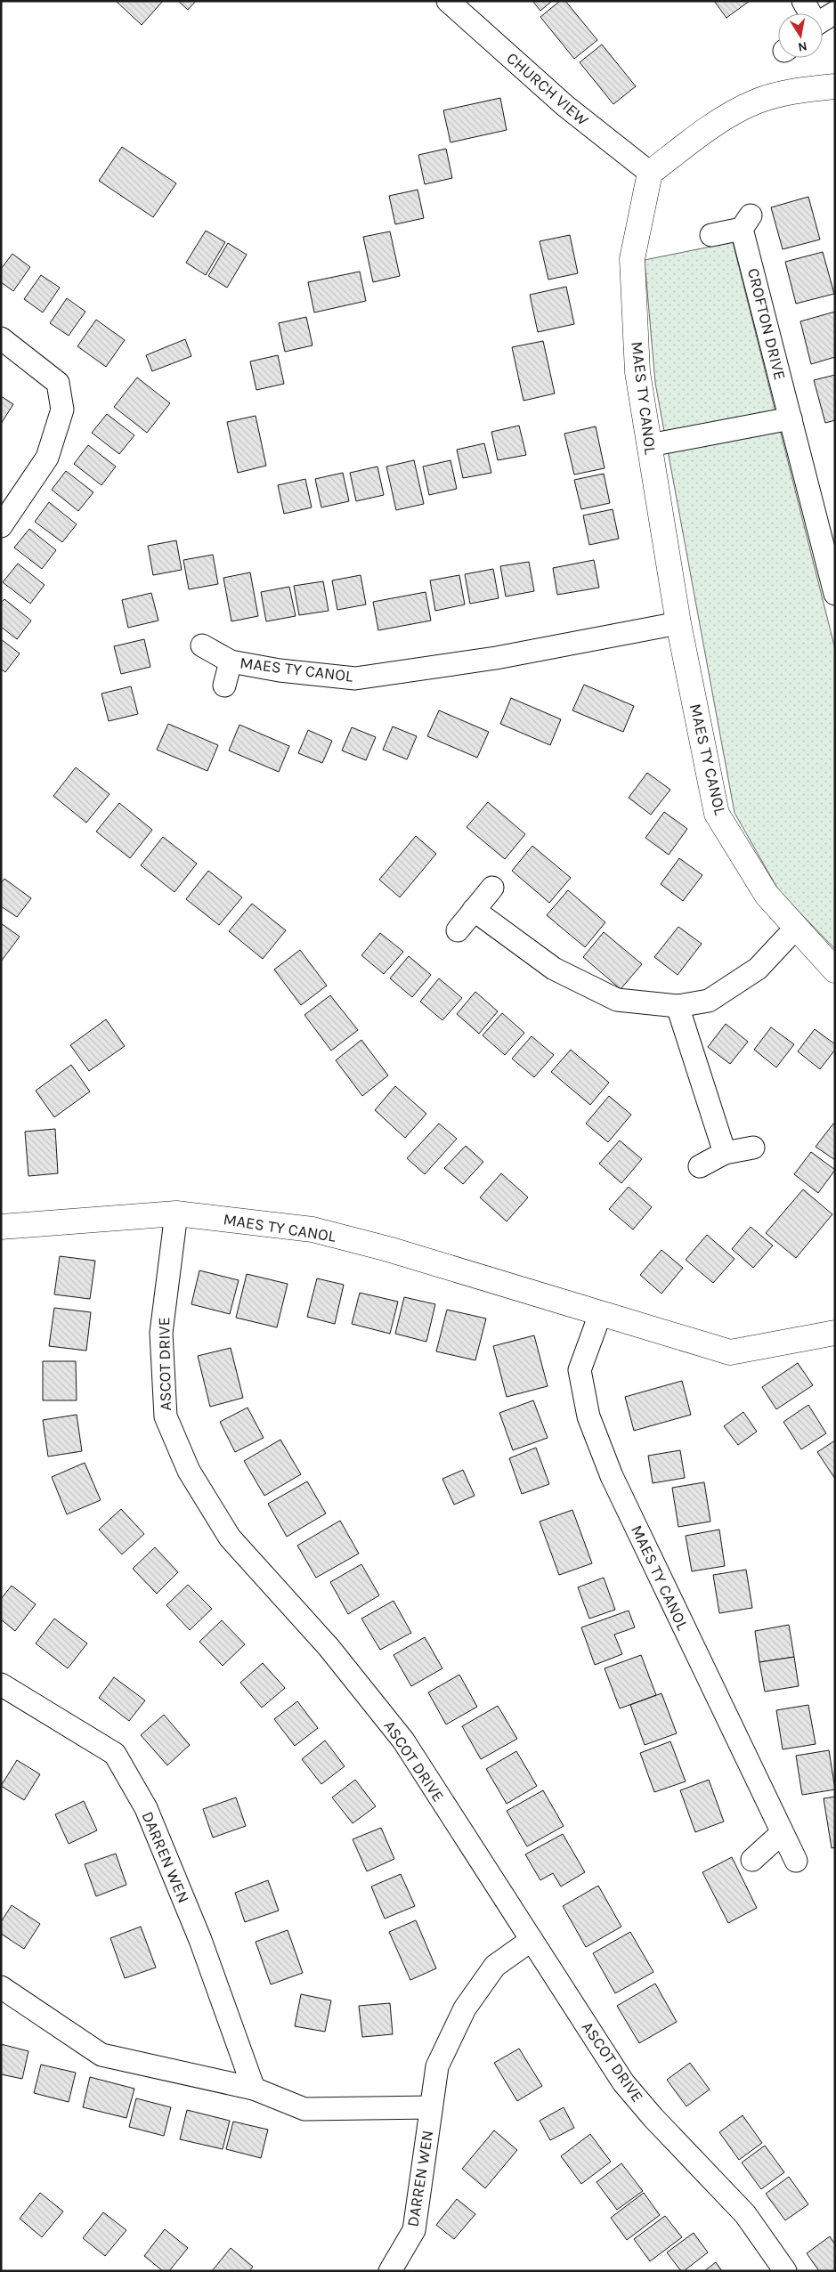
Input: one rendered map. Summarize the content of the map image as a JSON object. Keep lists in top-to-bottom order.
{
  "streets": {
    "street": [
      "CHURCH VIEW",
      "CROFTON DRIVE",
      "MAES TY CANOL",
      "ASCOT DRIVE",
      "DARREN WEN"
    ]
  },
  "crossings": [
    ["CHURCH VIEW", "MAES TY CANOL"],
    ["MAES TY CANOL", "ASCOT DRIVE"],
    ["ASCOT DRIVE", "DARREN WEN"]
  ],
  "north": "bottom"
}
